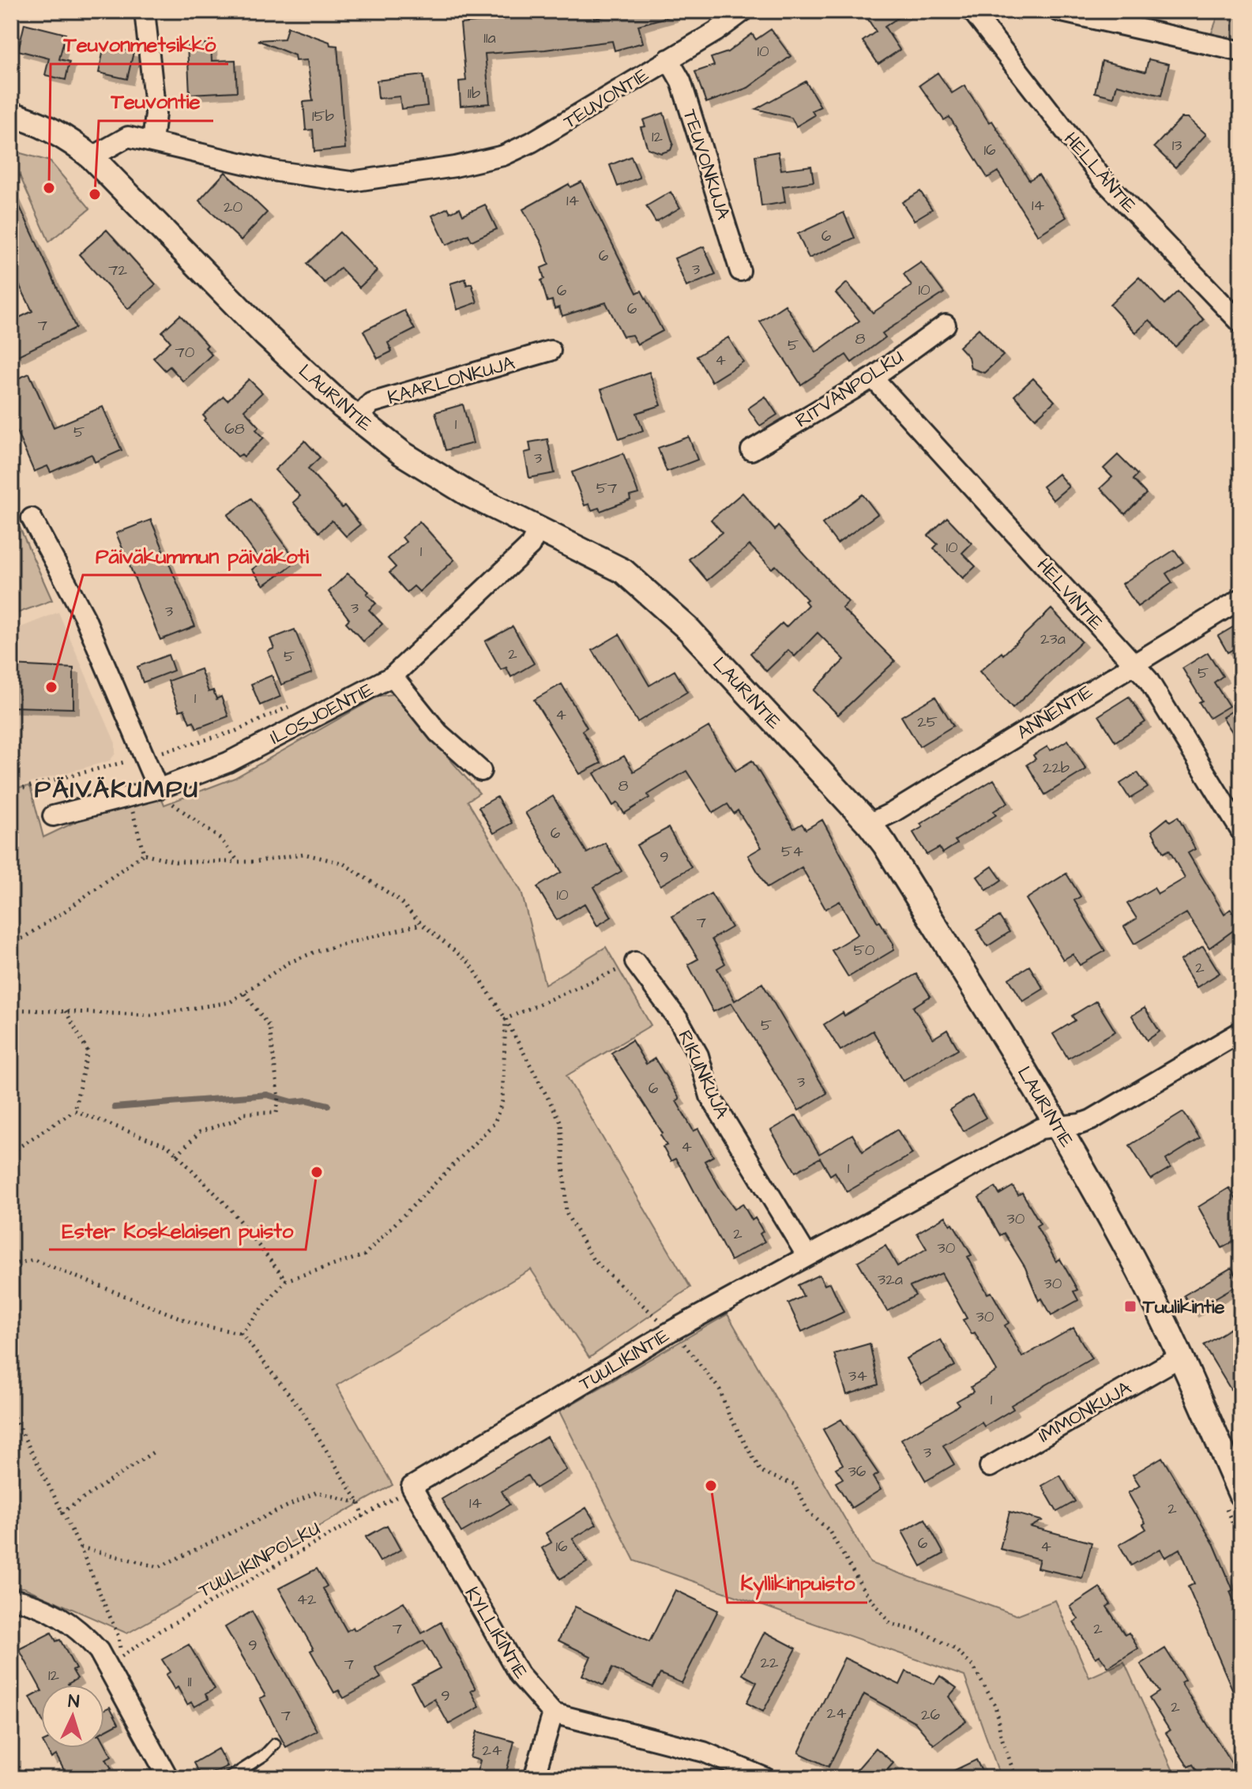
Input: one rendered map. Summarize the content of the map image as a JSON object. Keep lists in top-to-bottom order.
{
  "streets": {
    "street": [
      "TEUVONTIE",
      "TEUVONKUJA",
      "HELLÄNTIE",
      "KAARLONKUJA",
      "RITVANPOLKU",
      "LAURINTIE",
      "HELVINTIE",
      "ANNENTIE",
      "ILOSJOENTIE",
      "RIKUNKUJA",
      "TUULIKINTIE",
      "IMMONKUJA",
      "KYLLIKINTIE"
    ],
    "path": ["TUULIKINPOLKU"]
  },
  "crossings": [
    ["TEUVONTIE", "TEUVONKUJA"],
    ["TEUVONTIE", "LAURINTIE"],
    ["KAARLONKUJA", "LAURINTIE"],
    ["RITVANPOLKU", "HELVINTIE"],
    ["LAURINTIE", "ANNENTIE"],
    ["LAURINTIE", "ILOSJOENTIE"],
    ["LAURINTIE", "TUULIKINTIE"],
    ["LAURINTIE", "IMMONKUJA"],
    ["HELVINTIE", "ANNENTIE"],
    ["RIKUNKUJA", "TUULIKINTIE"],
    ["TUULIKINTIE", "TUULIKINPOLKU"],
    ["TUULIKINTIE", "KYLLIKINTIE"],
    ["TUULIKINPOLKU", "KYLLIKINTIE"]
  ],
  "districts": ["PÄIVÄKUMPU"],
  "places": {
    "other": [
      "Teuvonmetsikkö",
      "Teuvontie",
      "Päiväkummun päiväkoti",
      "Ester Koskelaisen puisto",
      "Kyllikinpuisto"
    ],
    "transit": ["Tuulikintie"]
  },
  "house_numbers": [
    "11a",
    "10",
    "11b",
    "15b",
    "12",
    "13",
    "16",
    "14",
    "14",
    "20",
    "6",
    "6",
    "3",
    "72",
    "10",
    "6",
    "6",
    "7",
    "8",
    "5",
    "70",
    "4",
    "1",
    "68",
    "5",
    "3",
    "57",
    "10",
    "1",
    "3",
    "3",
    "23a",
    "2",
    "5",
    "5",
    "1",
    "4",
    "25",
    "22b",
    "8",
    "6",
    "54",
    "9",
    "10",
    "7",
    "50",
    "2",
    "5",
    "3",
    "6",
    "4",
    "1",
    "30",
    "2",
    "30",
    "32a",
    "30",
    "30",
    "34",
    "1",
    "3",
    "36",
    "14",
    "2",
    "6",
    "16",
    "4",
    "42",
    "7",
    "2",
    "9",
    "22",
    "7",
    "12",
    "11",
    "9",
    "2",
    "24",
    "26",
    "7",
    "24"
  ],
  "north": "top"
}
